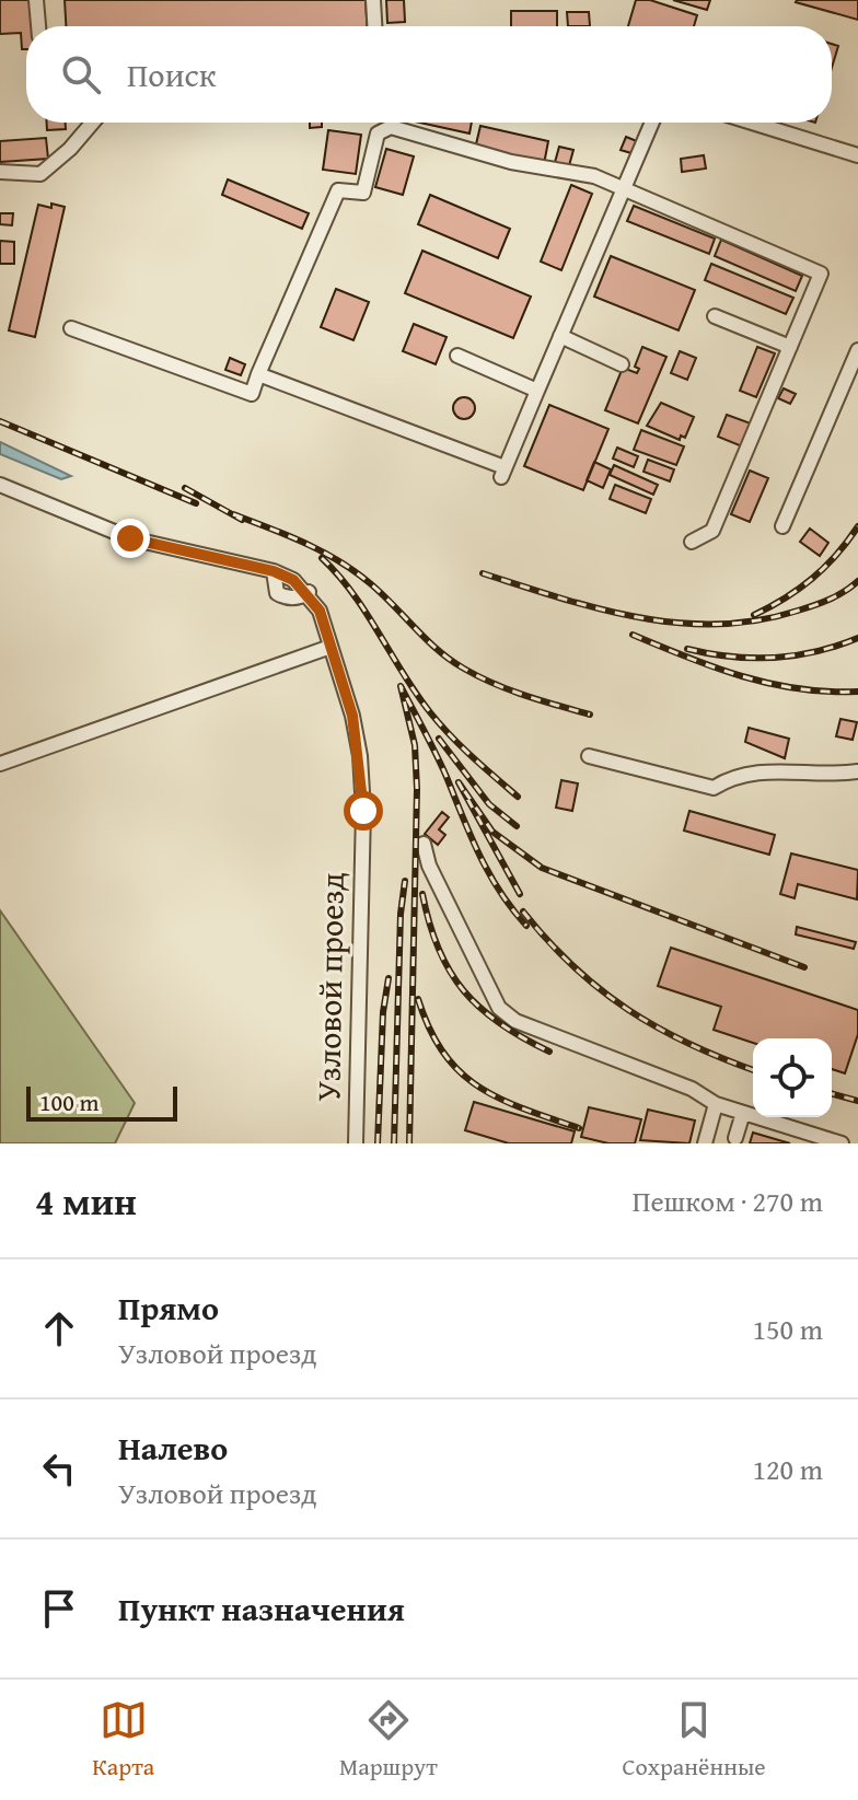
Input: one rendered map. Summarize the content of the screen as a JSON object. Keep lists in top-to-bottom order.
{
  "streets": {
    "street": ["Узловой проезд"]
  },
  "scale_bar": "100 m",
  "page": {
    "search": "Поиск",
    "scale": "100 m",
    "heading": ["4 мин", "Пешком · 270 m"],
    "list": [
      ["Прямо", "Узловой проезд", "150 m"],
      ["Налево", "Узловой проезд", "120 m"],
      "Пункт назначения"
    ],
    "nav": ["Карта", "Маршрут", "Сохранённые"]
  }
}
